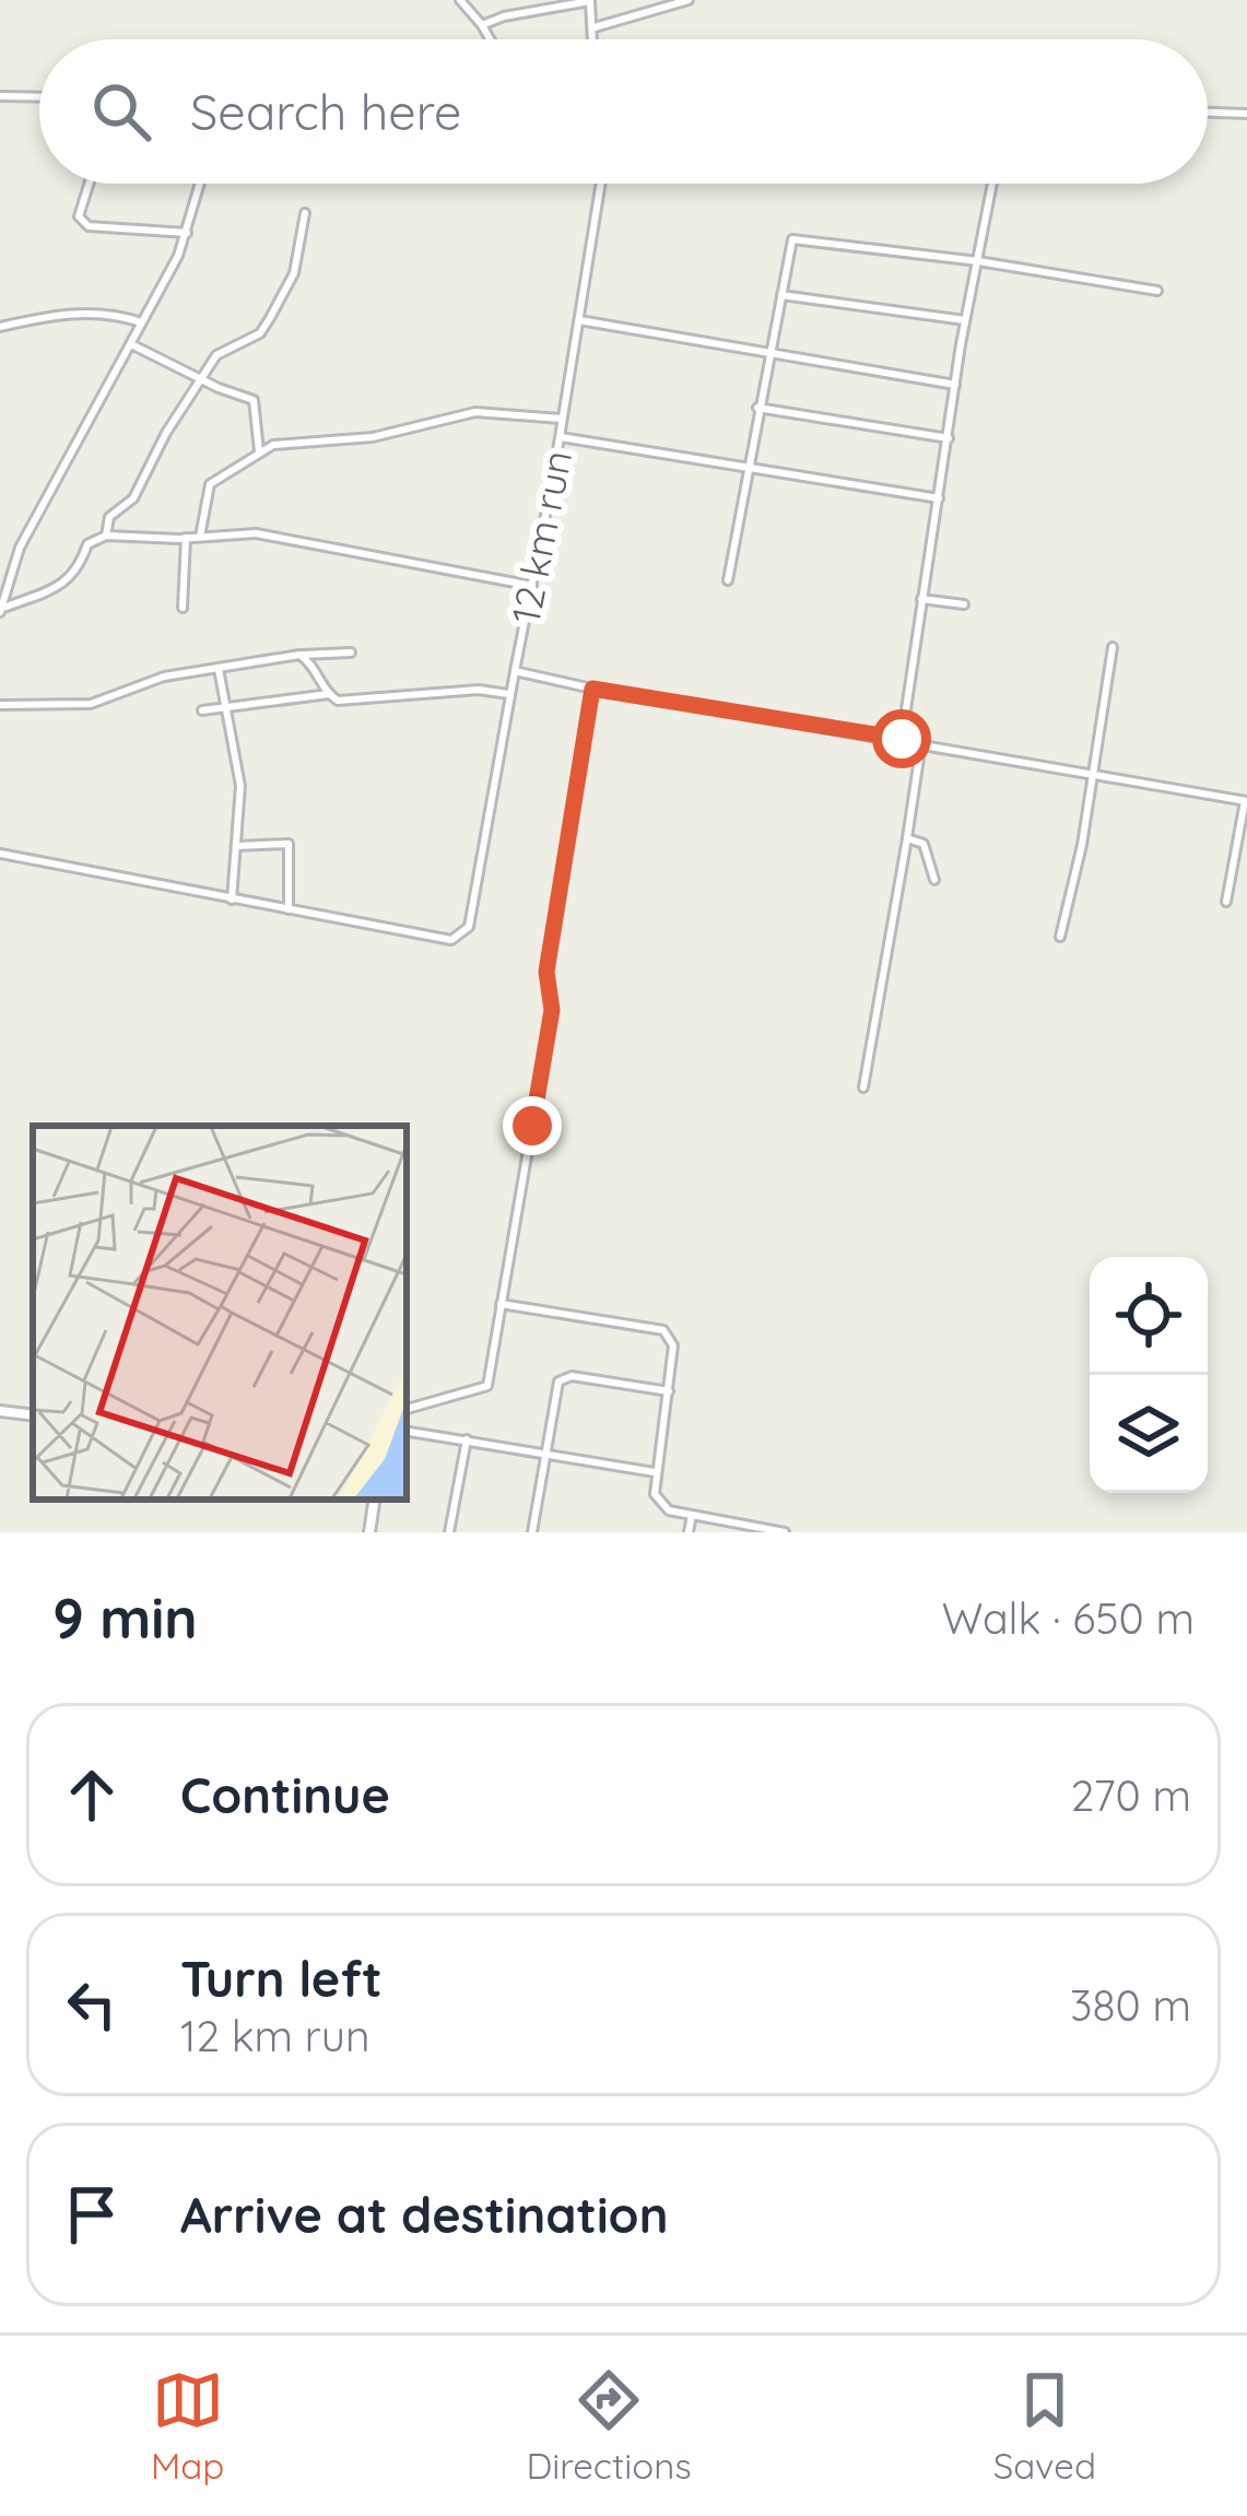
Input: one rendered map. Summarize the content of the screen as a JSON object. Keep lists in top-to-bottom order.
{
  "streets": {
    "street": ["12 km run"]
  },
  "page": {
    "search": "Search here",
    "heading": ["9 min", "Walk · 650 m"],
    "list": [
      ["Continue", "270 m"],
      ["Turn left", "12 km run", "380 m"],
      "Arrive at destination"
    ],
    "nav": ["Map", "Directions", "Saved"]
  }
}
